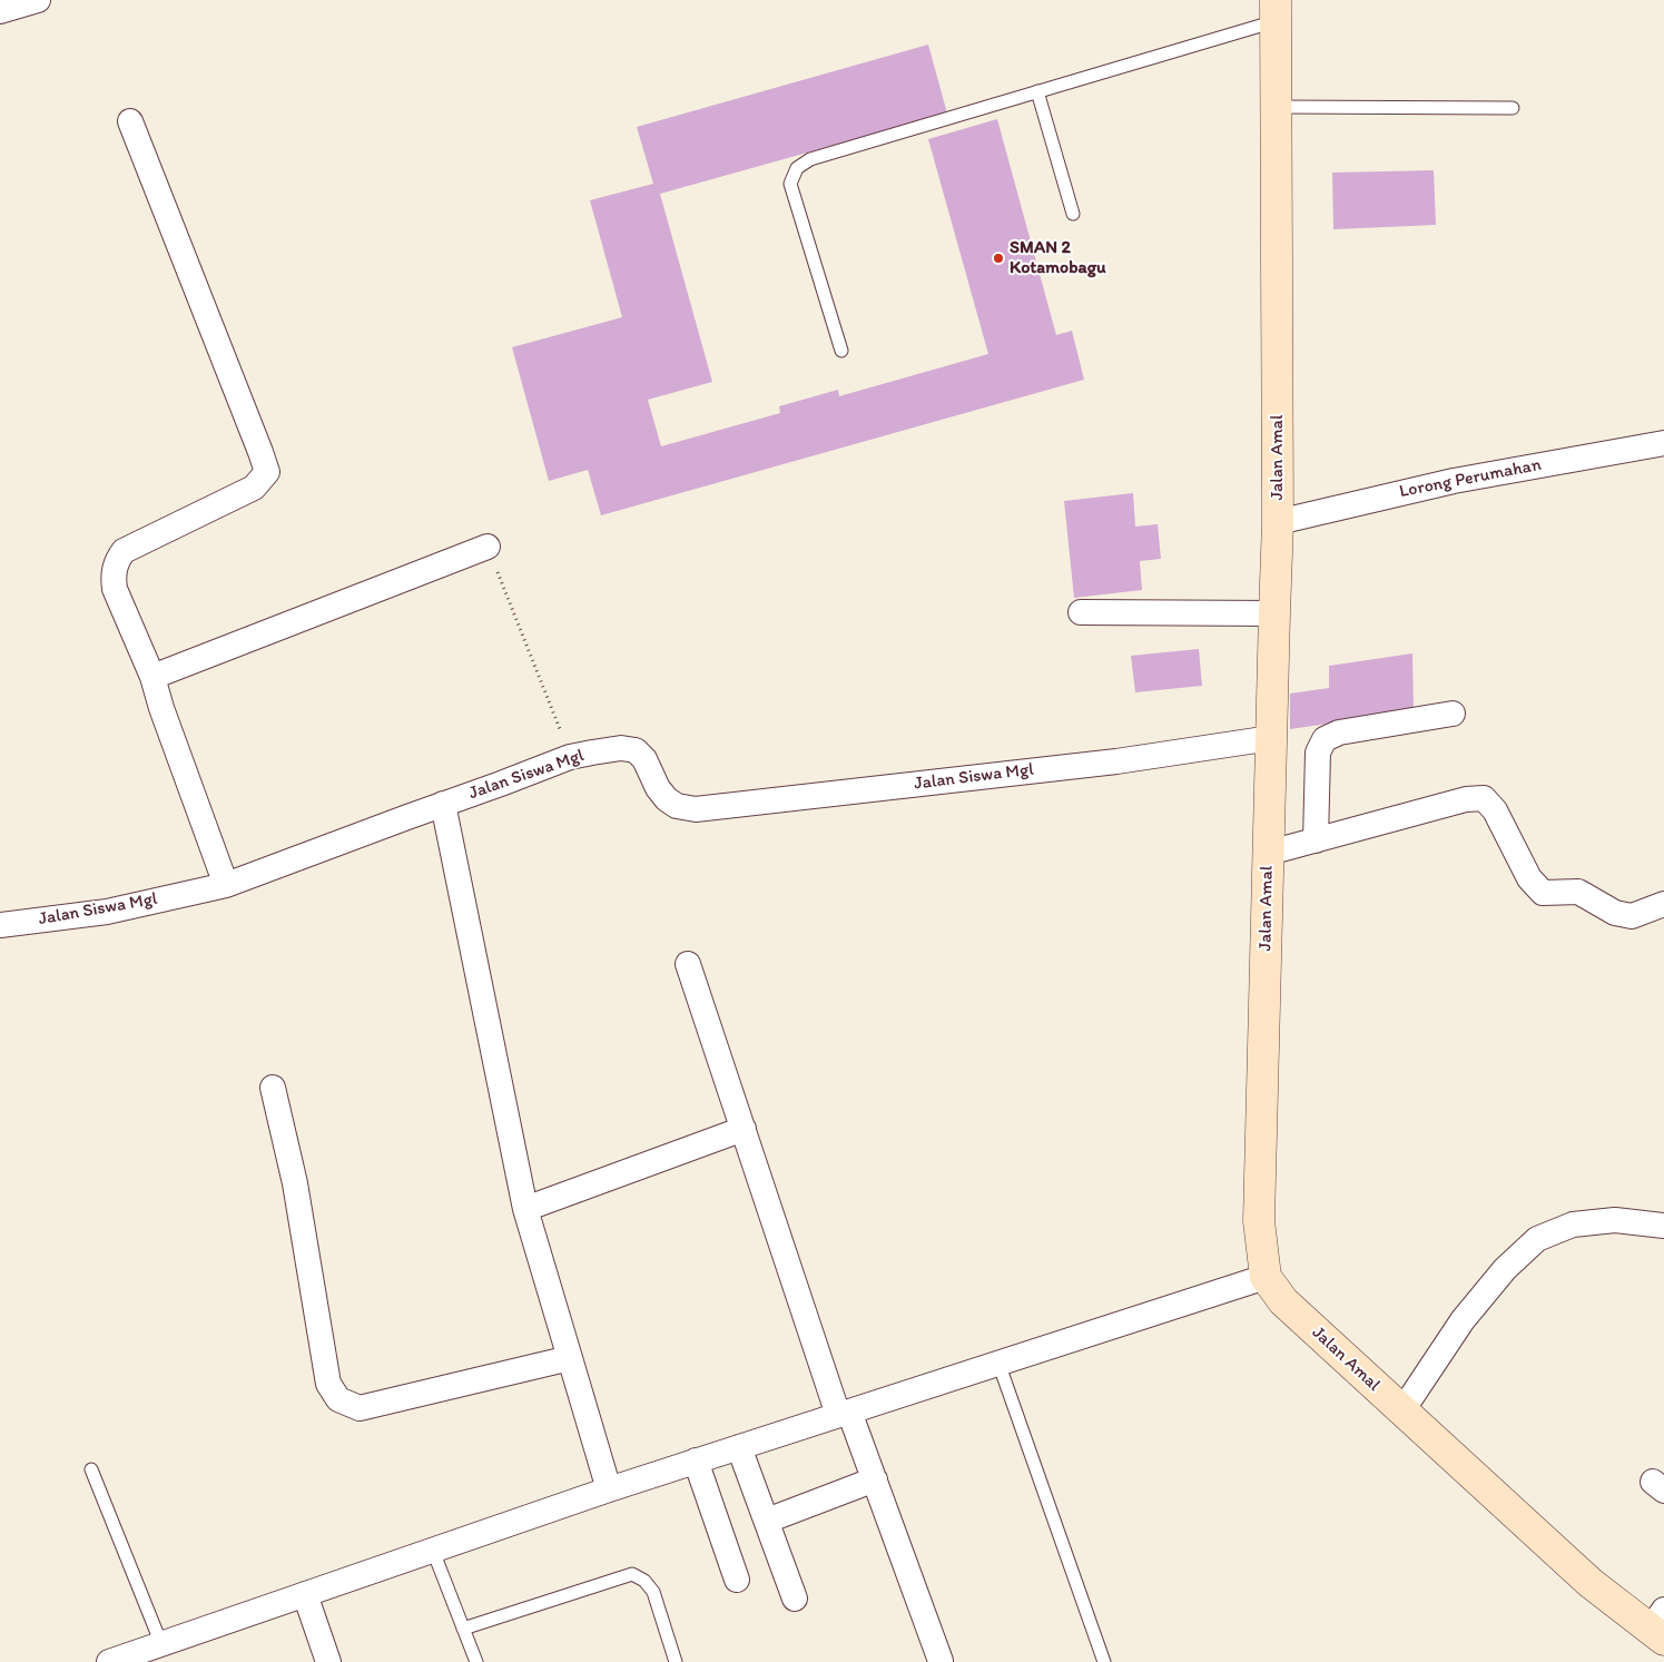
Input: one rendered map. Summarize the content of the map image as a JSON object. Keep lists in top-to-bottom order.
{
  "streets": {
    "street": ["Jalan Amal", "Lorong Perumahan", "Jalan Siswa Mgl"]
  },
  "crossings": [
    ["Jalan Amal", "Lorong Perumahan"],
    ["Jalan Amal", "Jalan Siswa Mgl"]
  ],
  "places": ["SMAN 2 Kotamobagu"]
}
